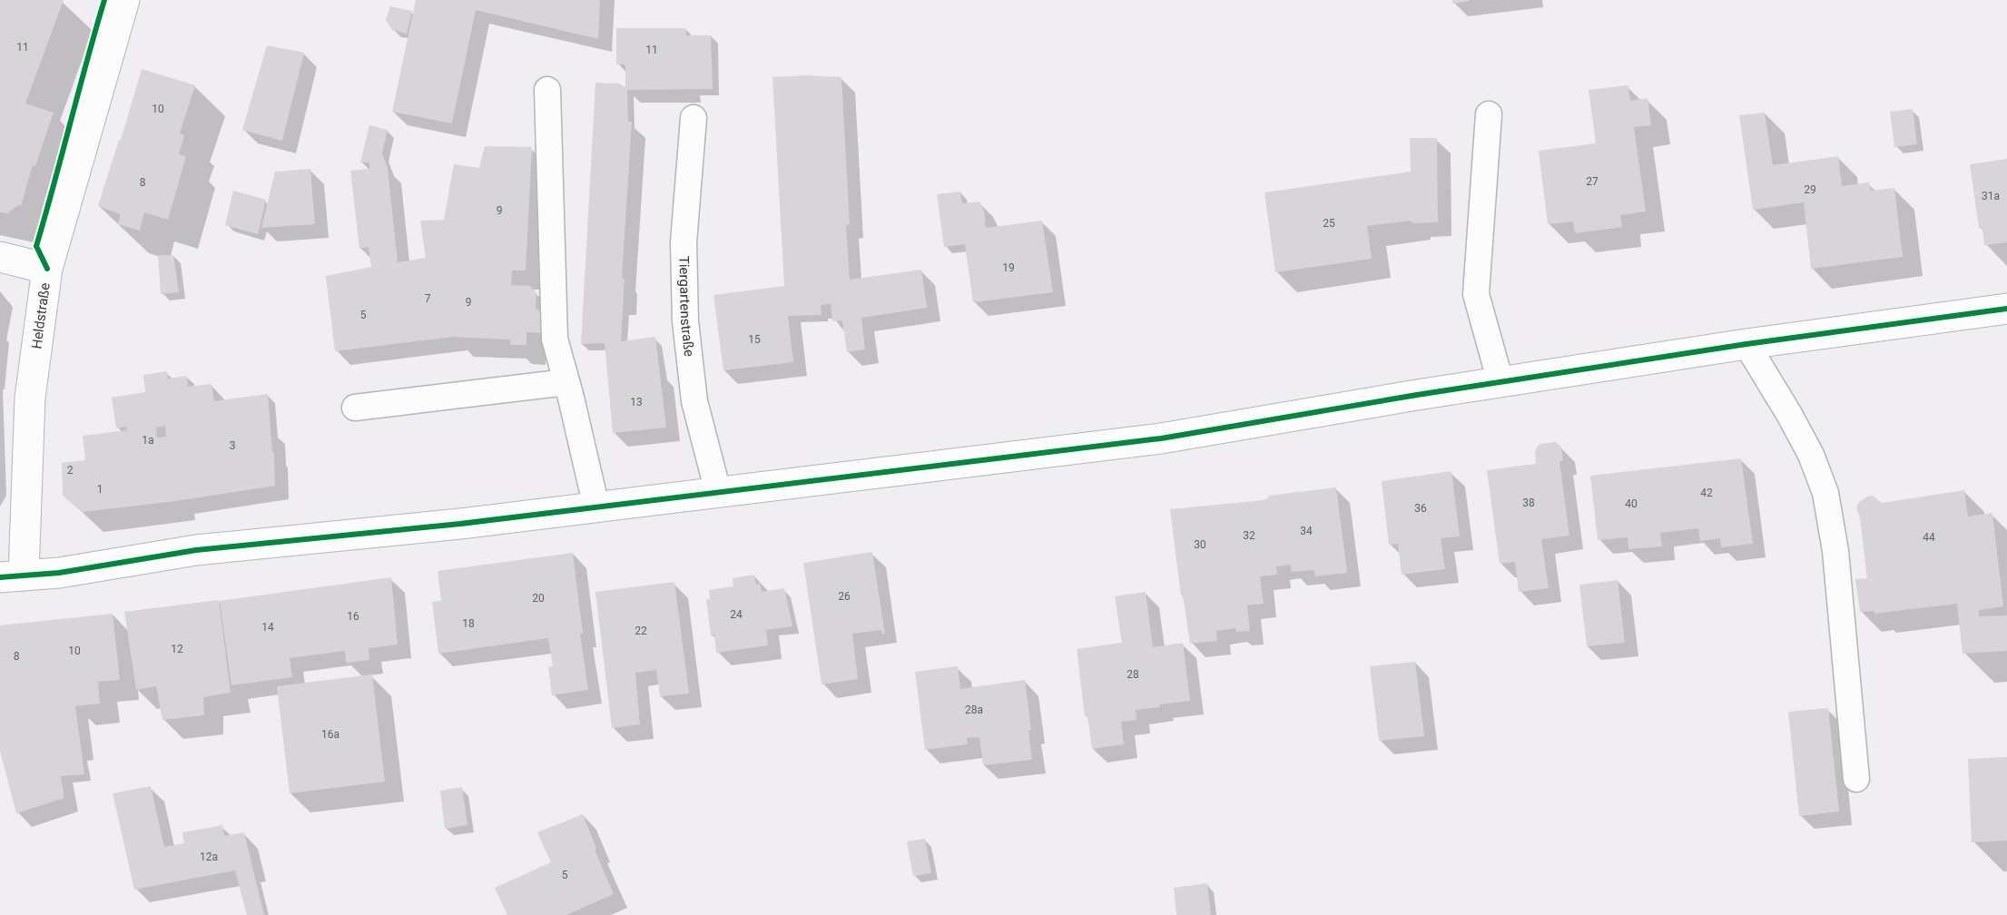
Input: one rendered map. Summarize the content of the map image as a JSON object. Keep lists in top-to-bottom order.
{
  "streets": {
    "street": ["Heldstraße"],
    "lane": ["Tiergartenstraße"]
  },
  "house_numbers": [
    "11",
    "11",
    "10",
    "27",
    "8",
    "29",
    "31a",
    "9",
    "25",
    "19",
    "7",
    "9",
    "5",
    "15",
    "13",
    "1a",
    "3",
    "2",
    "1",
    "42",
    "38",
    "40",
    "36",
    "34",
    "32",
    "44",
    "30",
    "26",
    "20",
    "24",
    "16",
    "18",
    "14",
    "22",
    "12",
    "10",
    "8",
    "28",
    "28a",
    "16a",
    "12a",
    "5"
  ]
}
